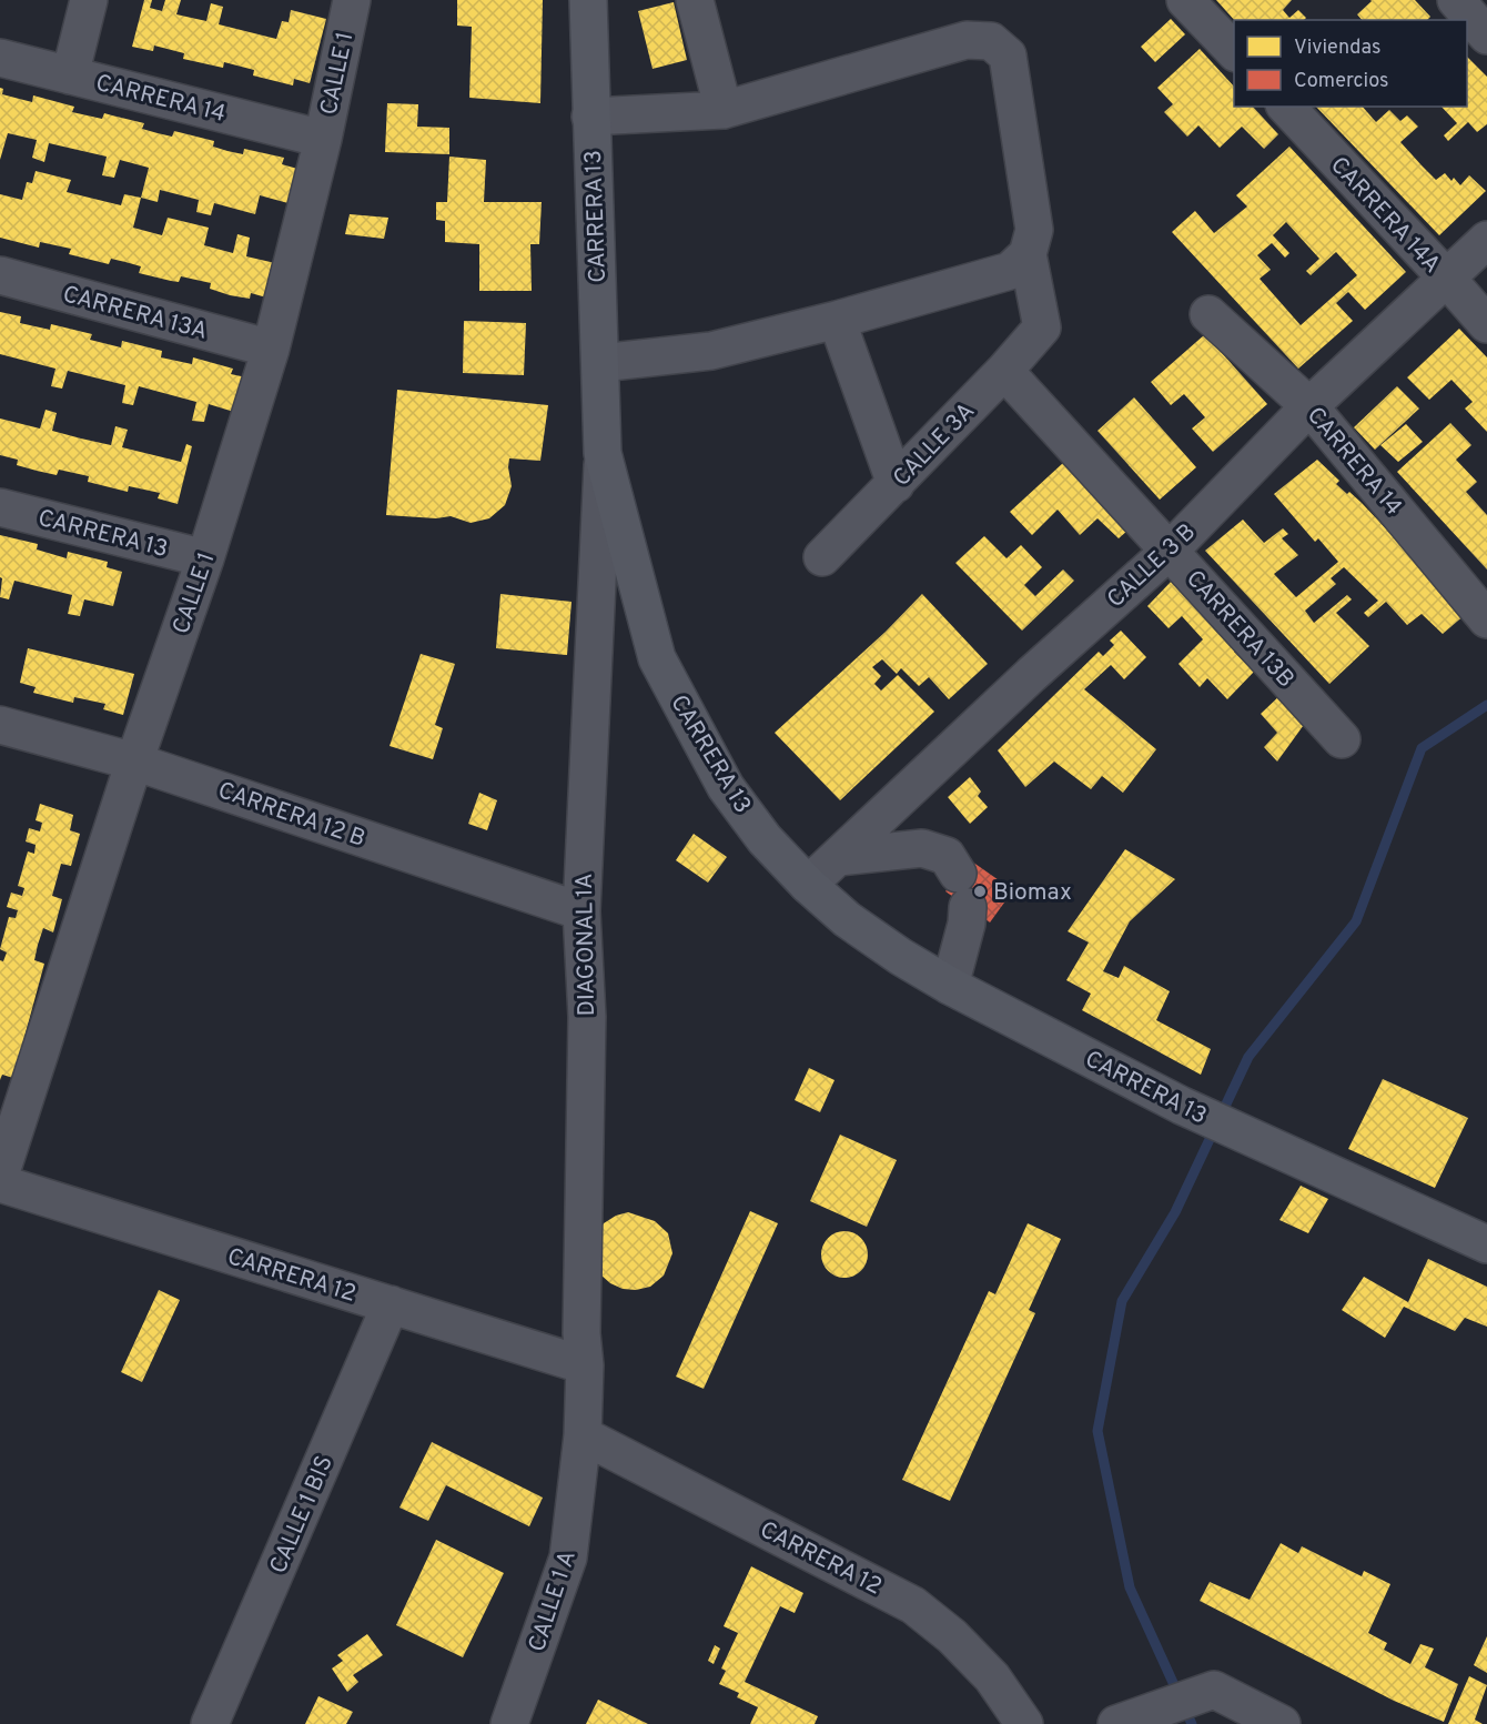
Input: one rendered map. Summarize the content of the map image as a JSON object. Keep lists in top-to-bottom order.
{
  "streets": {
    "main road": ["CARRERA 13"],
    "street": [
      "CALLE 1",
      "CARRERA 14",
      "CARRERA 14A",
      "CARRERA 13A",
      "CALLE 3A",
      "CALLE 3 B",
      "CARRERA 13B",
      "CARRERA 12 B",
      "DIAGONAL 1A",
      "CARRERA 12",
      "CALLE 1 BIS",
      "CALLE 1 A"
    ]
  },
  "crossings": [
    ["CALLE 1", "CARRERA 14"],
    ["CALLE 1", "CARRERA 13"],
    ["CALLE 1", "CARRERA 13A"],
    ["CALLE 1", "CARRERA 12 B"],
    ["CARRERA 14", "CALLE 3 B"],
    ["CARRERA 14A", "CALLE 3 B"],
    ["CARRERA 13", "CALLE 3 B"],
    ["CARRERA 13", "DIAGONAL 1A"],
    ["CALLE 3A", "CARRERA 13B"],
    ["CALLE 3 B", "CARRERA 13B"],
    ["CARRERA 12 B", "DIAGONAL 1A"],
    ["DIAGONAL 1A", "CARRERA 12"],
    ["DIAGONAL 1A", "CALLE 1 A"],
    ["CARRERA 12", "CALLE 1 BIS"],
    ["CARRERA 12", "CALLE 1 A"]
  ],
  "places": ["Biomax"],
  "legend": ["Viviendas", "Comercios"]
}
